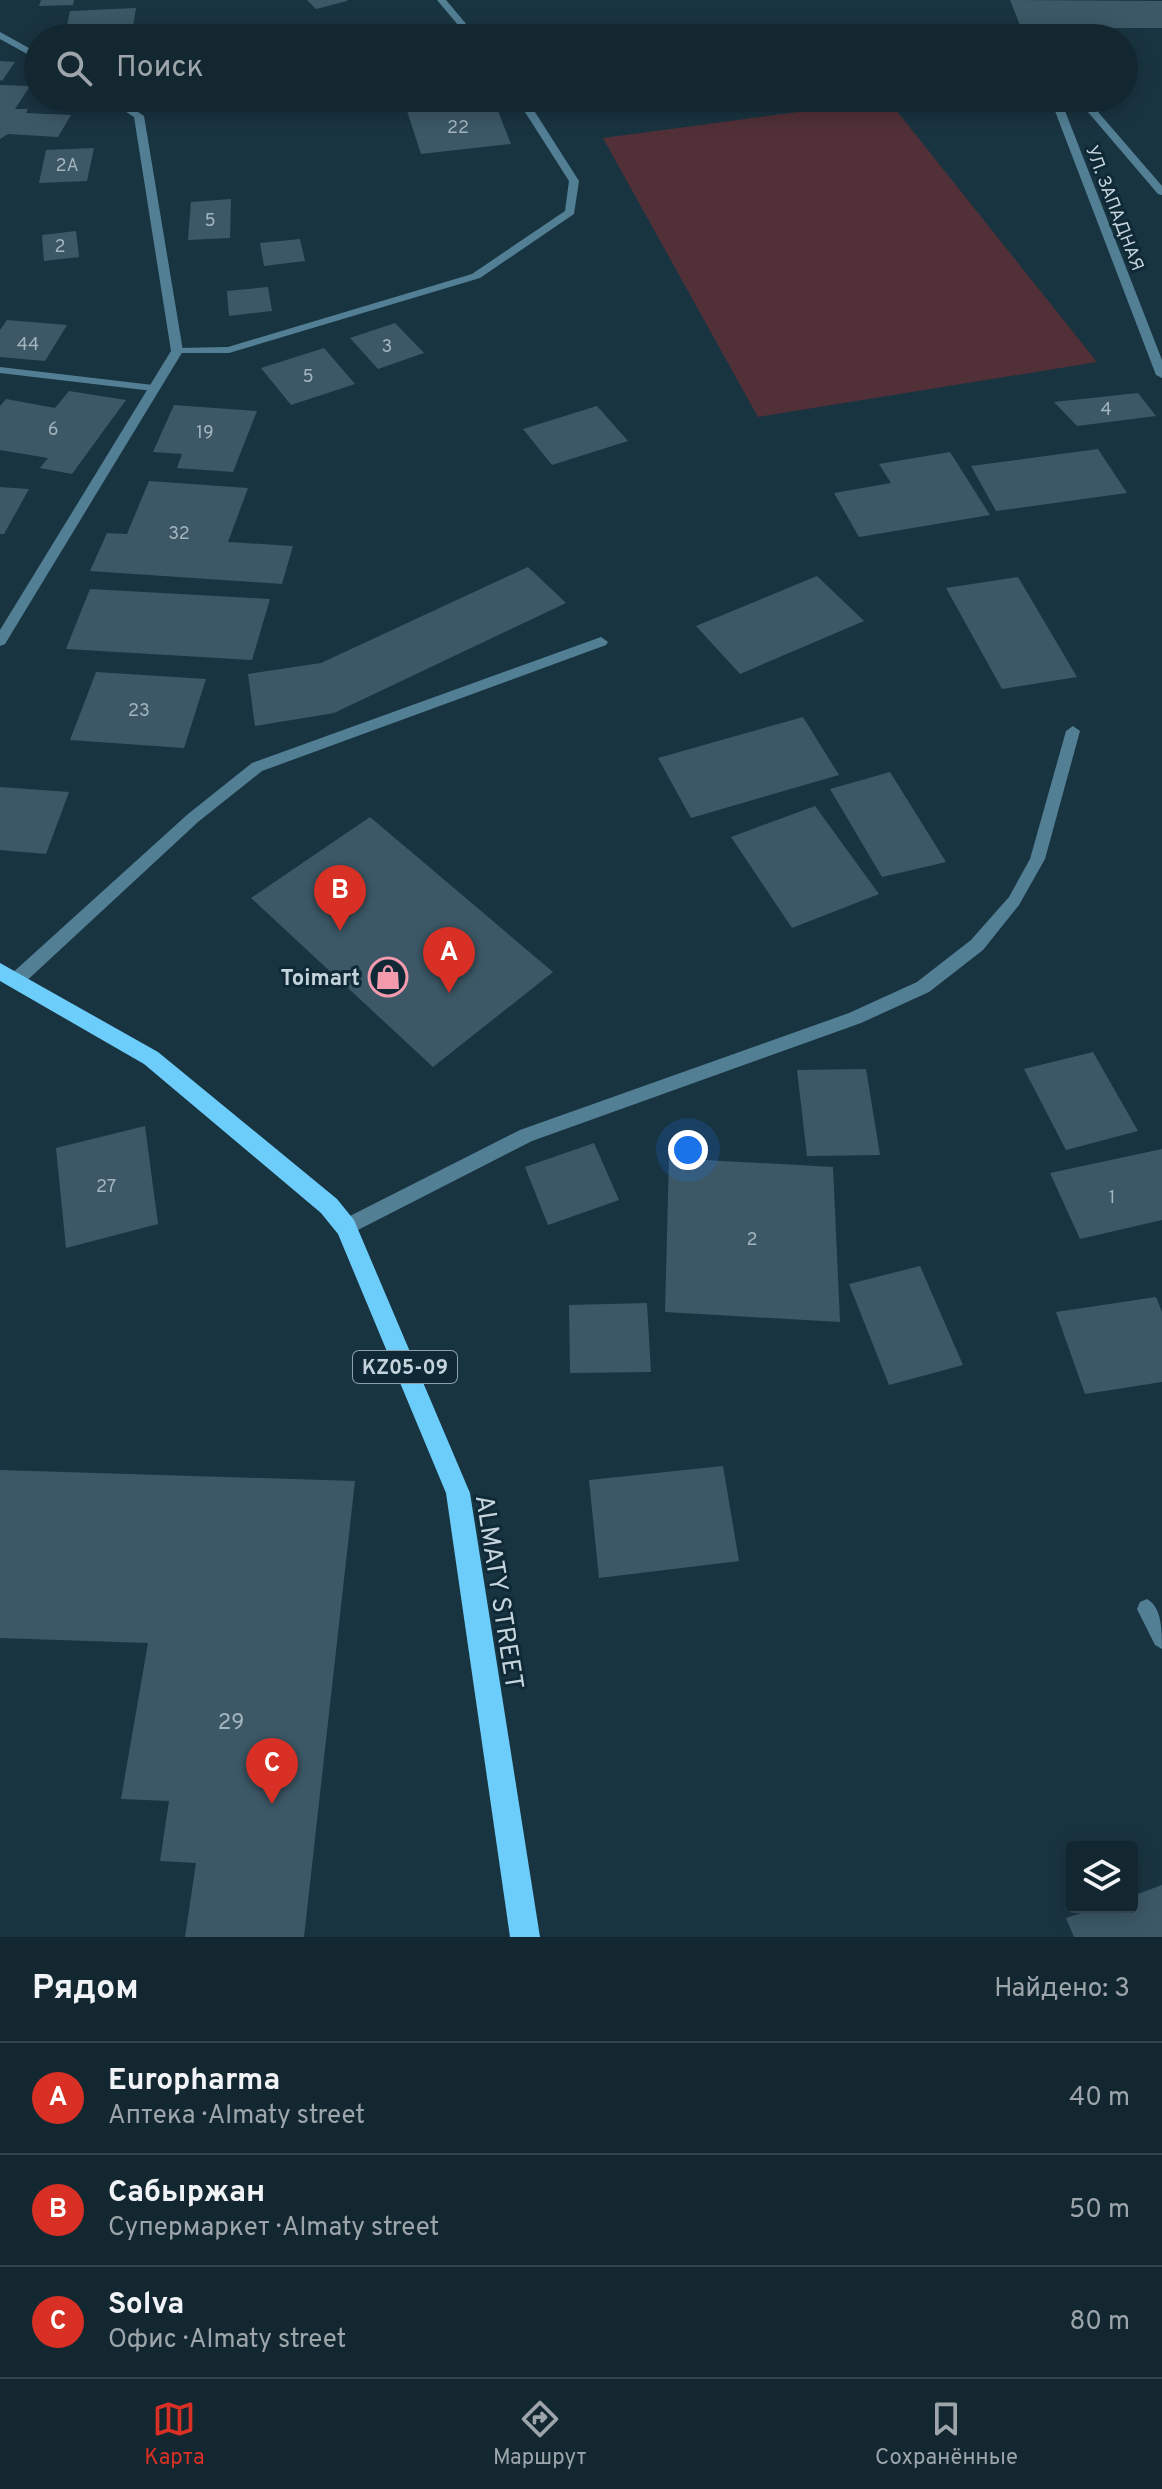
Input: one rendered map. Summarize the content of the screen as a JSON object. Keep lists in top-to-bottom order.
{
  "streets": {
    "main road": ["KZ05-09", "ALMATY STREET"],
    "street": ["УЛ. ЗАПАДНАЯ"]
  },
  "places": {
    "shop": ["Toimart"]
  },
  "house_numbers": [
    "22",
    "2А",
    "5",
    "2",
    "44",
    "3",
    "5",
    "4",
    "6",
    "19",
    "32",
    "23",
    "27",
    "1",
    "2",
    "29"
  ],
  "page": {
    "search": "Поиск",
    "pins": ["B", "A", "C"],
    "heading": ["Рядом", "Найдено: 3"],
    "list": [
      {
        "mark": "A",
        "name": "Europharma",
        "note": "Аптека · Almaty street",
        "value": "40 m"
      },
      {
        "mark": "B",
        "name": "Сабыржан",
        "note": "Супермаркет · Almaty street",
        "value": "50 m"
      },
      {
        "mark": "C",
        "name": "Solva",
        "note": "Офис · Almaty street",
        "value": "80 m"
      }
    ],
    "nav": ["Карта", "Маршрут", "Сохранённые"]
  }
}
